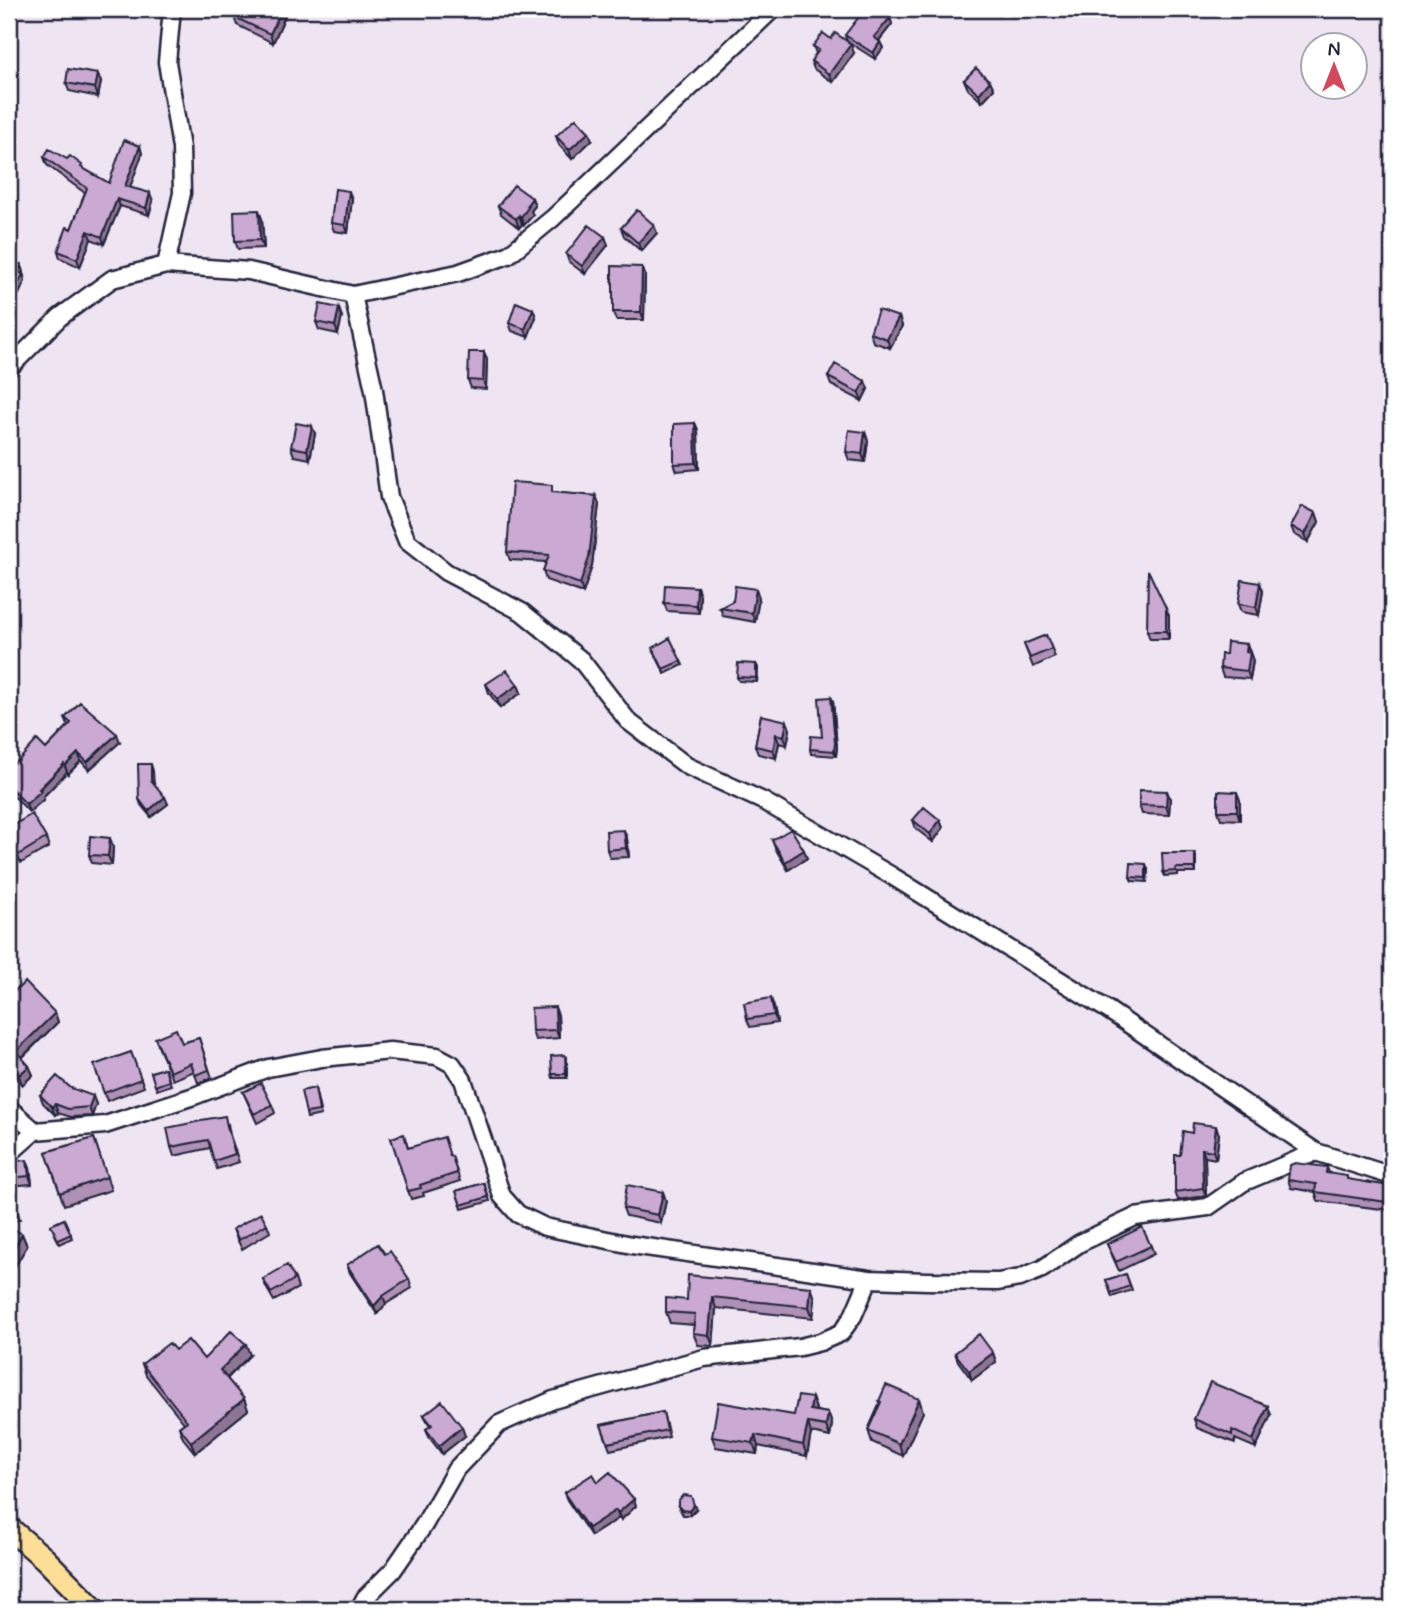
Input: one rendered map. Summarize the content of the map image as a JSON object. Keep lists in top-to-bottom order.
{
  "north": "top"
}
